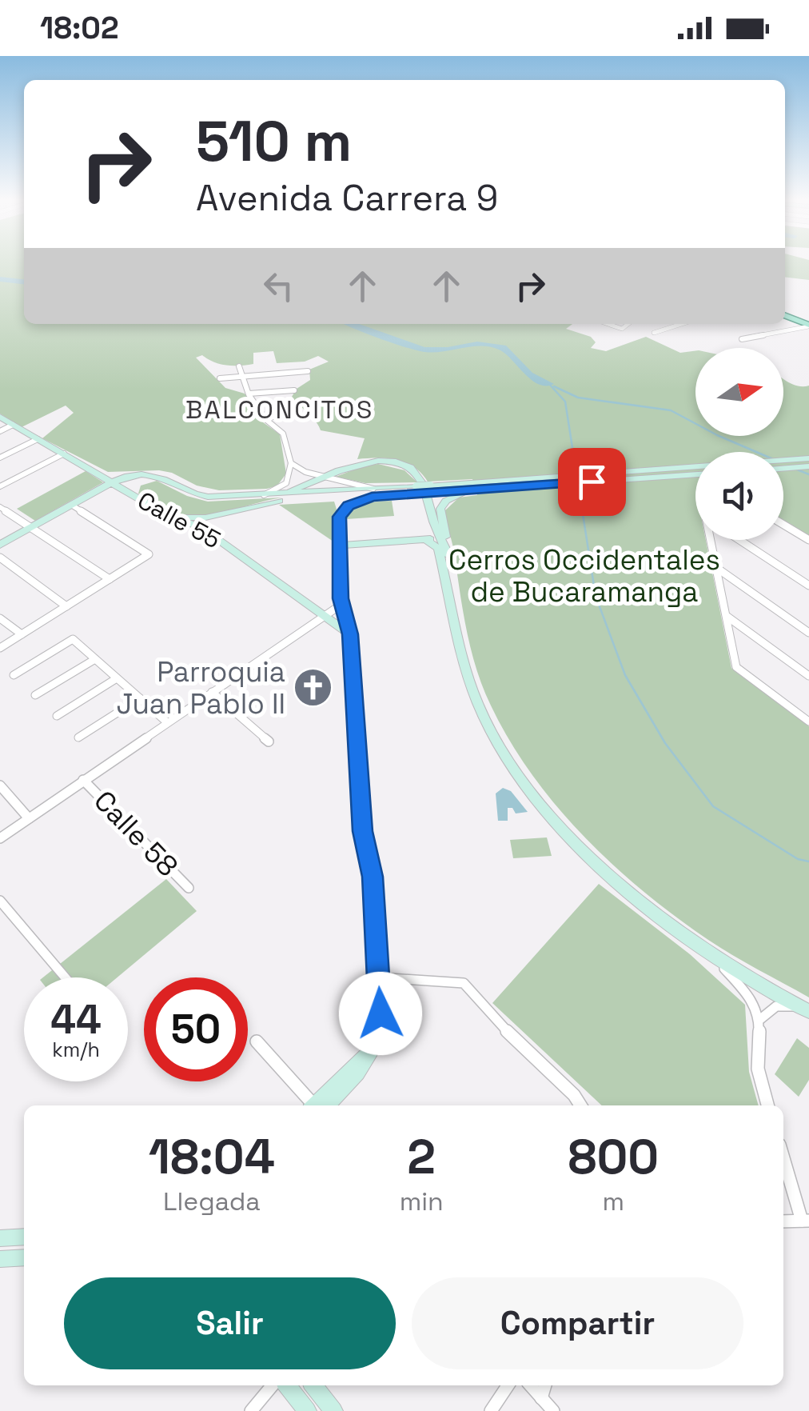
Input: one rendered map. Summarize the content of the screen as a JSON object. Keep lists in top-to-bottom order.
{
  "streets": {
    "main road": ["Calle 55"],
    "street": ["Calle 58"]
  },
  "districts": ["BALCONCITOS"],
  "parks": ["Cerros Occidentales de Bucaramanga"],
  "places": {
    "church": ["Parroquia Juan Pablo II"]
  },
  "north": "right",
  "page": {
    "status": "18:02",
    "turn": ["510 m", "Avenida Carrera 9"],
    "speed": "44 km/h",
    "limit": "50",
    "eta": [
      "18:04",
      "Llegada",
      "2",
      "min",
      "800",
      "m"
    ],
    "buttons": ["Salir", "Compartir"]
  }
}
